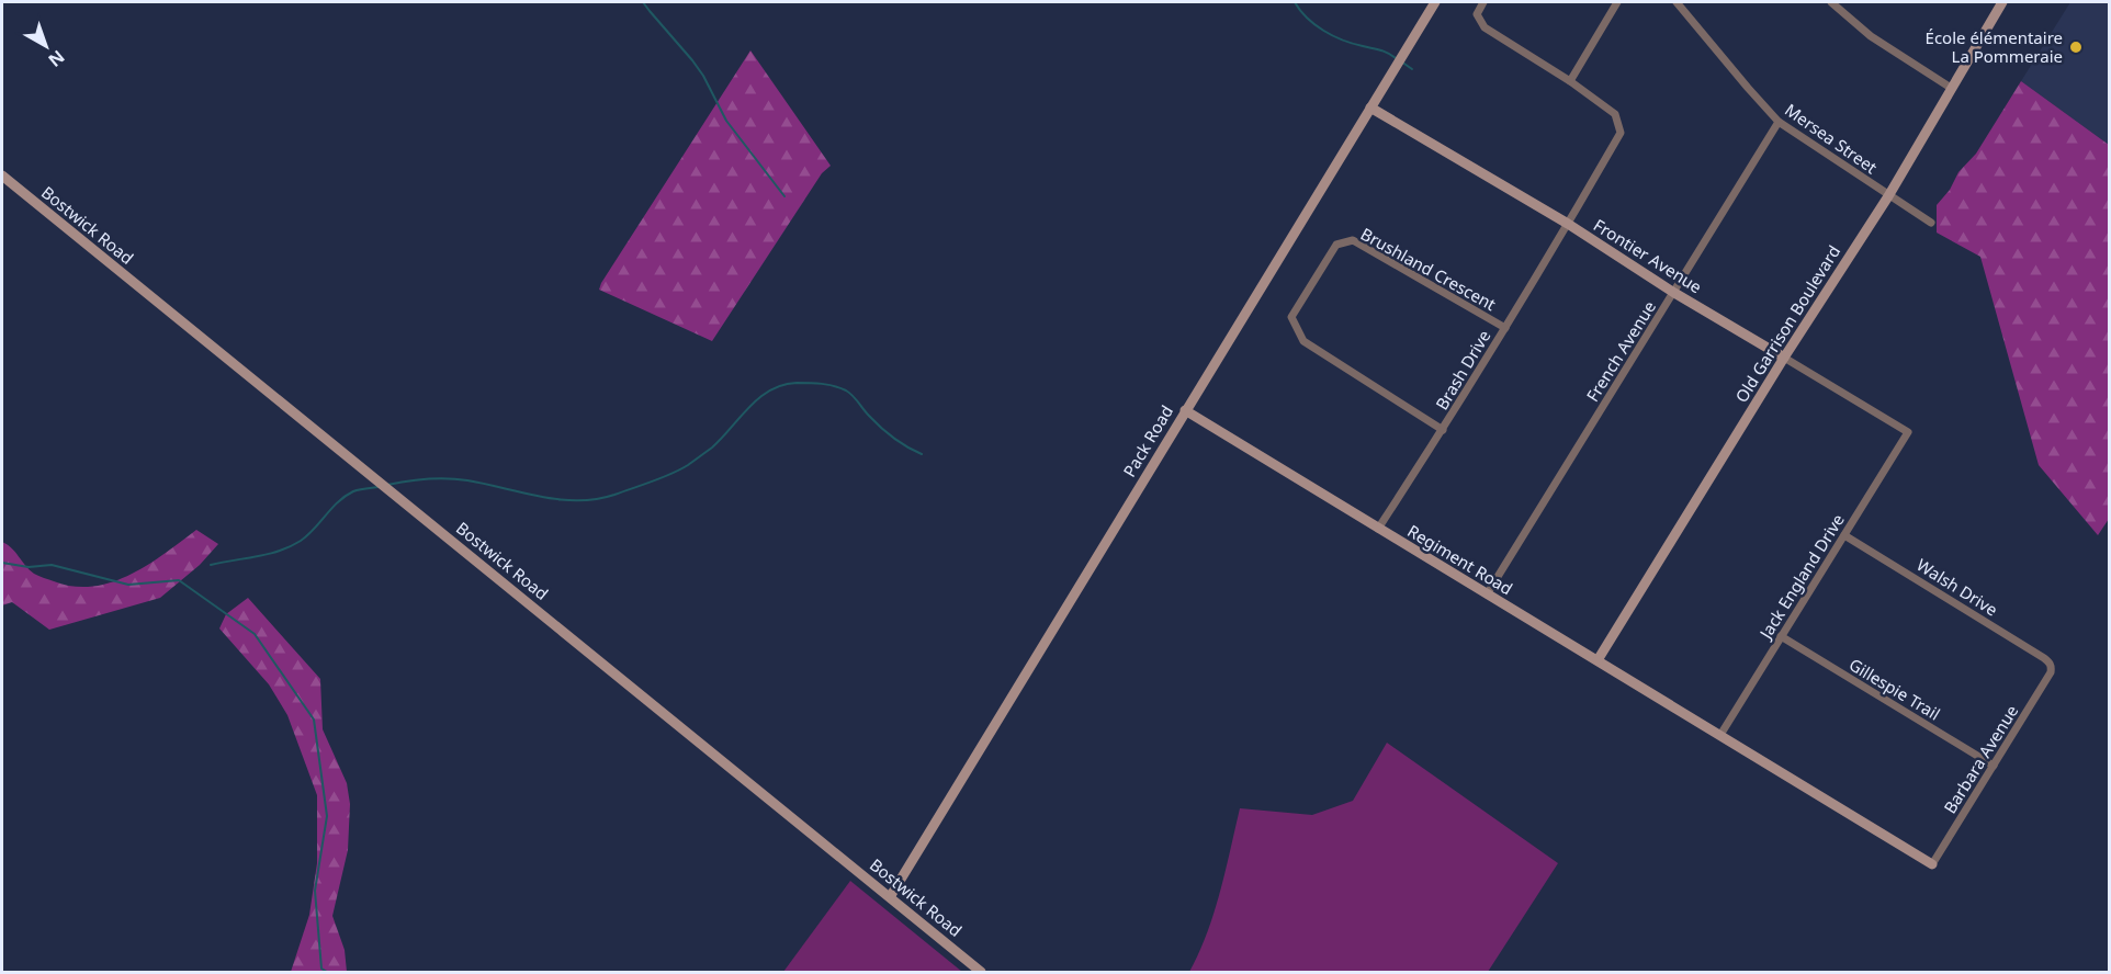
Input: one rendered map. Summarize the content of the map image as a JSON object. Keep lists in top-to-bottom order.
{
  "streets": {
    "street": [
      "Mersea Street",
      "Bostwick Road",
      "Frontier Avenue",
      "Brushland Crescent",
      "Old Garrison Boulevard",
      "French Avenue",
      "Brash Drive",
      "Pack Road",
      "Regiment Road",
      "Jack England Drive",
      "Walsh Drive",
      "Gillespie Trail",
      "Barbara Avenue"
    ]
  },
  "crossings": [
    ["Mersea Street", "Old Garrison Boulevard"],
    ["Mersea Street", "French Avenue"],
    ["Bostwick Road", "Pack Road"],
    ["Frontier Avenue", "Old Garrison Boulevard"],
    ["Frontier Avenue", "French Avenue"],
    ["Frontier Avenue", "Brash Drive"],
    ["Frontier Avenue", "Pack Road"],
    ["Frontier Avenue", "Jack England Drive"],
    ["Brushland Crescent", "Brash Drive"],
    ["Old Garrison Boulevard", "Regiment Road"],
    ["French Avenue", "Regiment Road"],
    ["Brash Drive", "Regiment Road"],
    ["Pack Road", "Regiment Road"],
    ["Regiment Road", "Jack England Drive"],
    ["Regiment Road", "Barbara Avenue"],
    ["Jack England Drive", "Walsh Drive"],
    ["Jack England Drive", "Gillespie Trail"],
    ["Walsh Drive", "Barbara Avenue"],
    ["Gillespie Trail", "Barbara Avenue"]
  ],
  "places": ["École élémentaire La Pommeraie"],
  "north": "bottom right"
}
